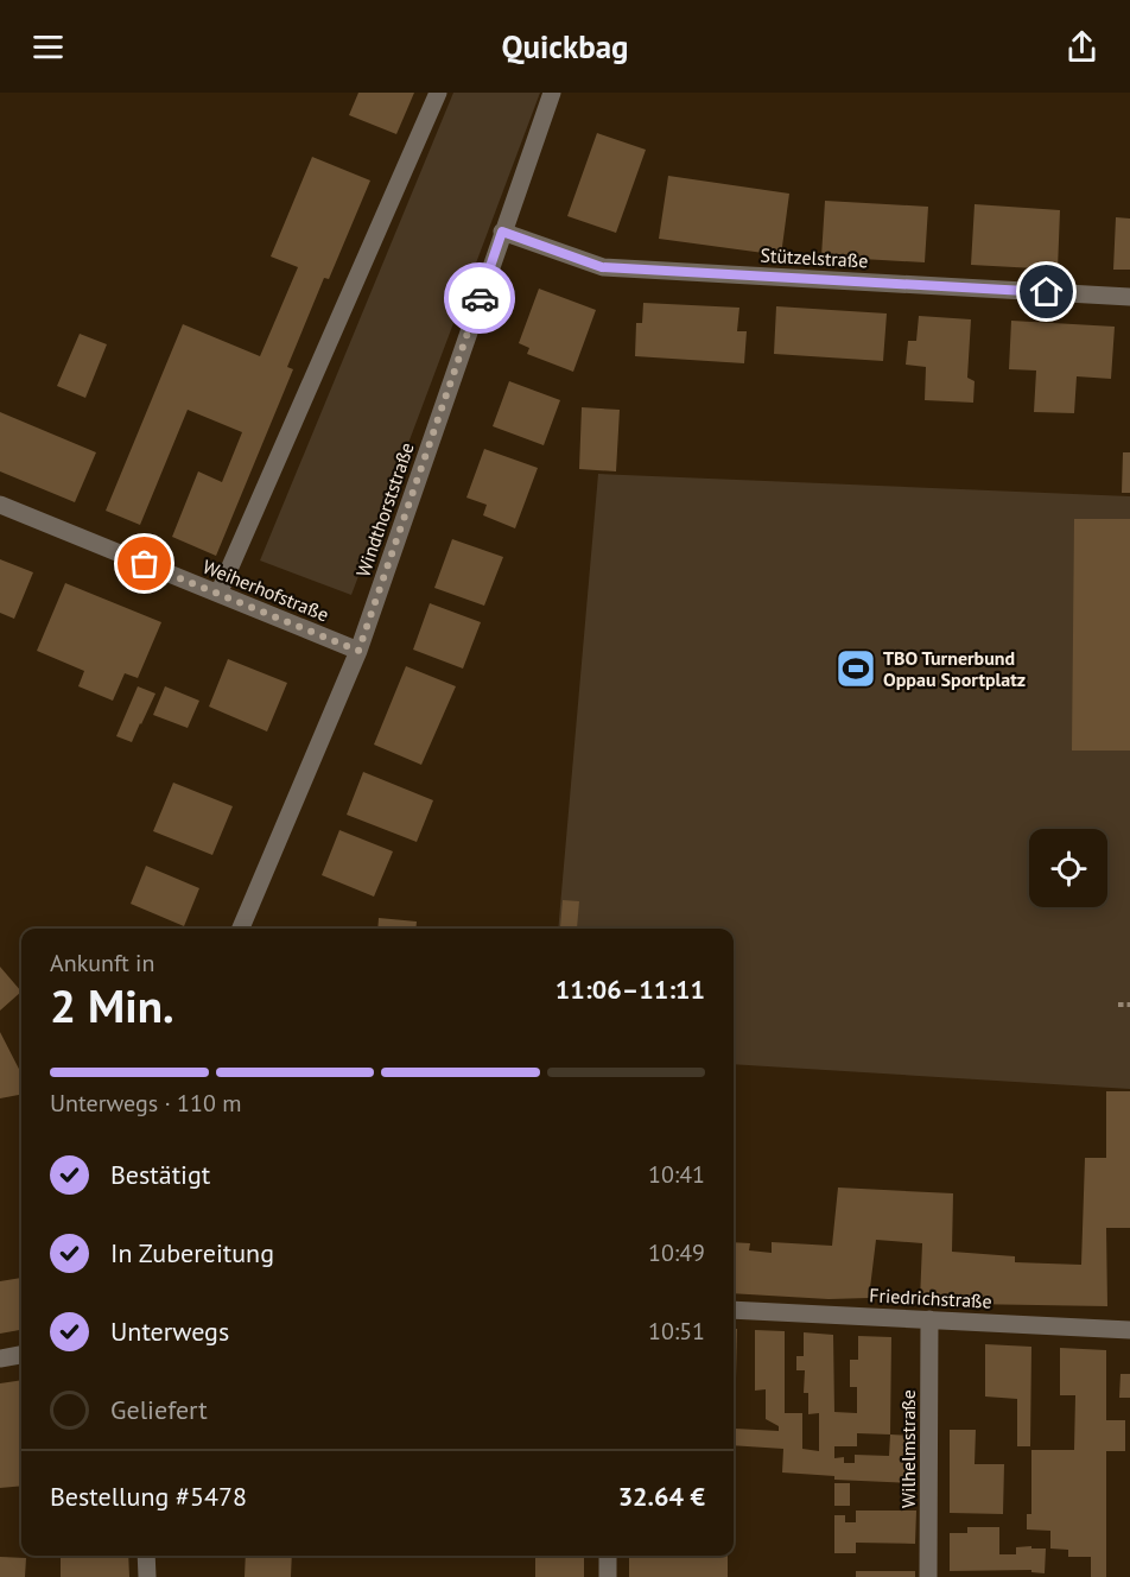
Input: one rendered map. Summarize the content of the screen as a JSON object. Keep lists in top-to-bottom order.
{
  "streets": {
    "street": [
      "Stützelstraße",
      "Windthorststraße",
      "Weiherhofstraße",
      "Friedrichstraße",
      "Wilhelmstraße"
    ]
  },
  "crossings": [
    ["Stützelstraße", "Windthorststraße"],
    ["Windthorststraße", "Weiherhofstraße"],
    ["Friedrichstraße", "Wilhelmstraße"]
  ],
  "places": {
    "sports": ["TBO Turnerbund Oppau Sportplatz"]
  },
  "page": {
    "header": "Quickbag",
    "heading": ["2 Min.", "Ankunft in", "11:06–11:11"],
    "panel": ["Bestellung #5478", "32.64 €"],
    "bar": "Unterwegs · 110 m",
    "list": [
      ["Bestätigt", "10:41"],
      ["In Zubereitung", "10:49"],
      ["Unterwegs", "10:51"],
      "Geliefert"
    ]
  }
}
